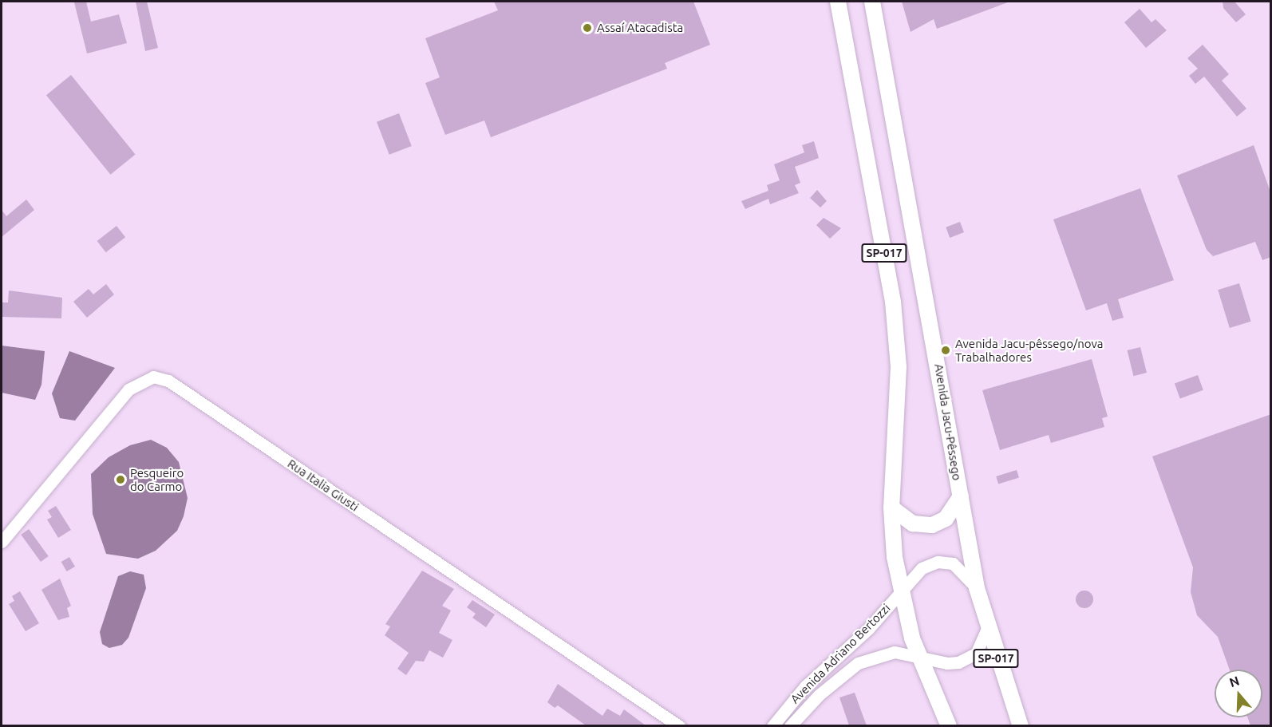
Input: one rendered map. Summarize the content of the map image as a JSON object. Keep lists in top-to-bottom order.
{
  "streets": {
    "highway": ["SP-017", "Avenida Jacu-Pêssego"],
    "street": ["Rua Italia Giusti", "Avenida Adriano Bertozzi"]
  },
  "crossings": [
    ["SP-017", "Avenida Jacu-Pêssego"],
    ["SP-017", "Avenida Adriano Bertozzi"],
    ["Avenida Jacu-Pêssego", "Avenida Adriano Bertozzi"]
  ],
  "places": ["Assaí Atacadista", "Avenida Jacu-pêssego/nova Trabalhadores", "Pesqueiro do Carmo"],
  "north": "top"
}
